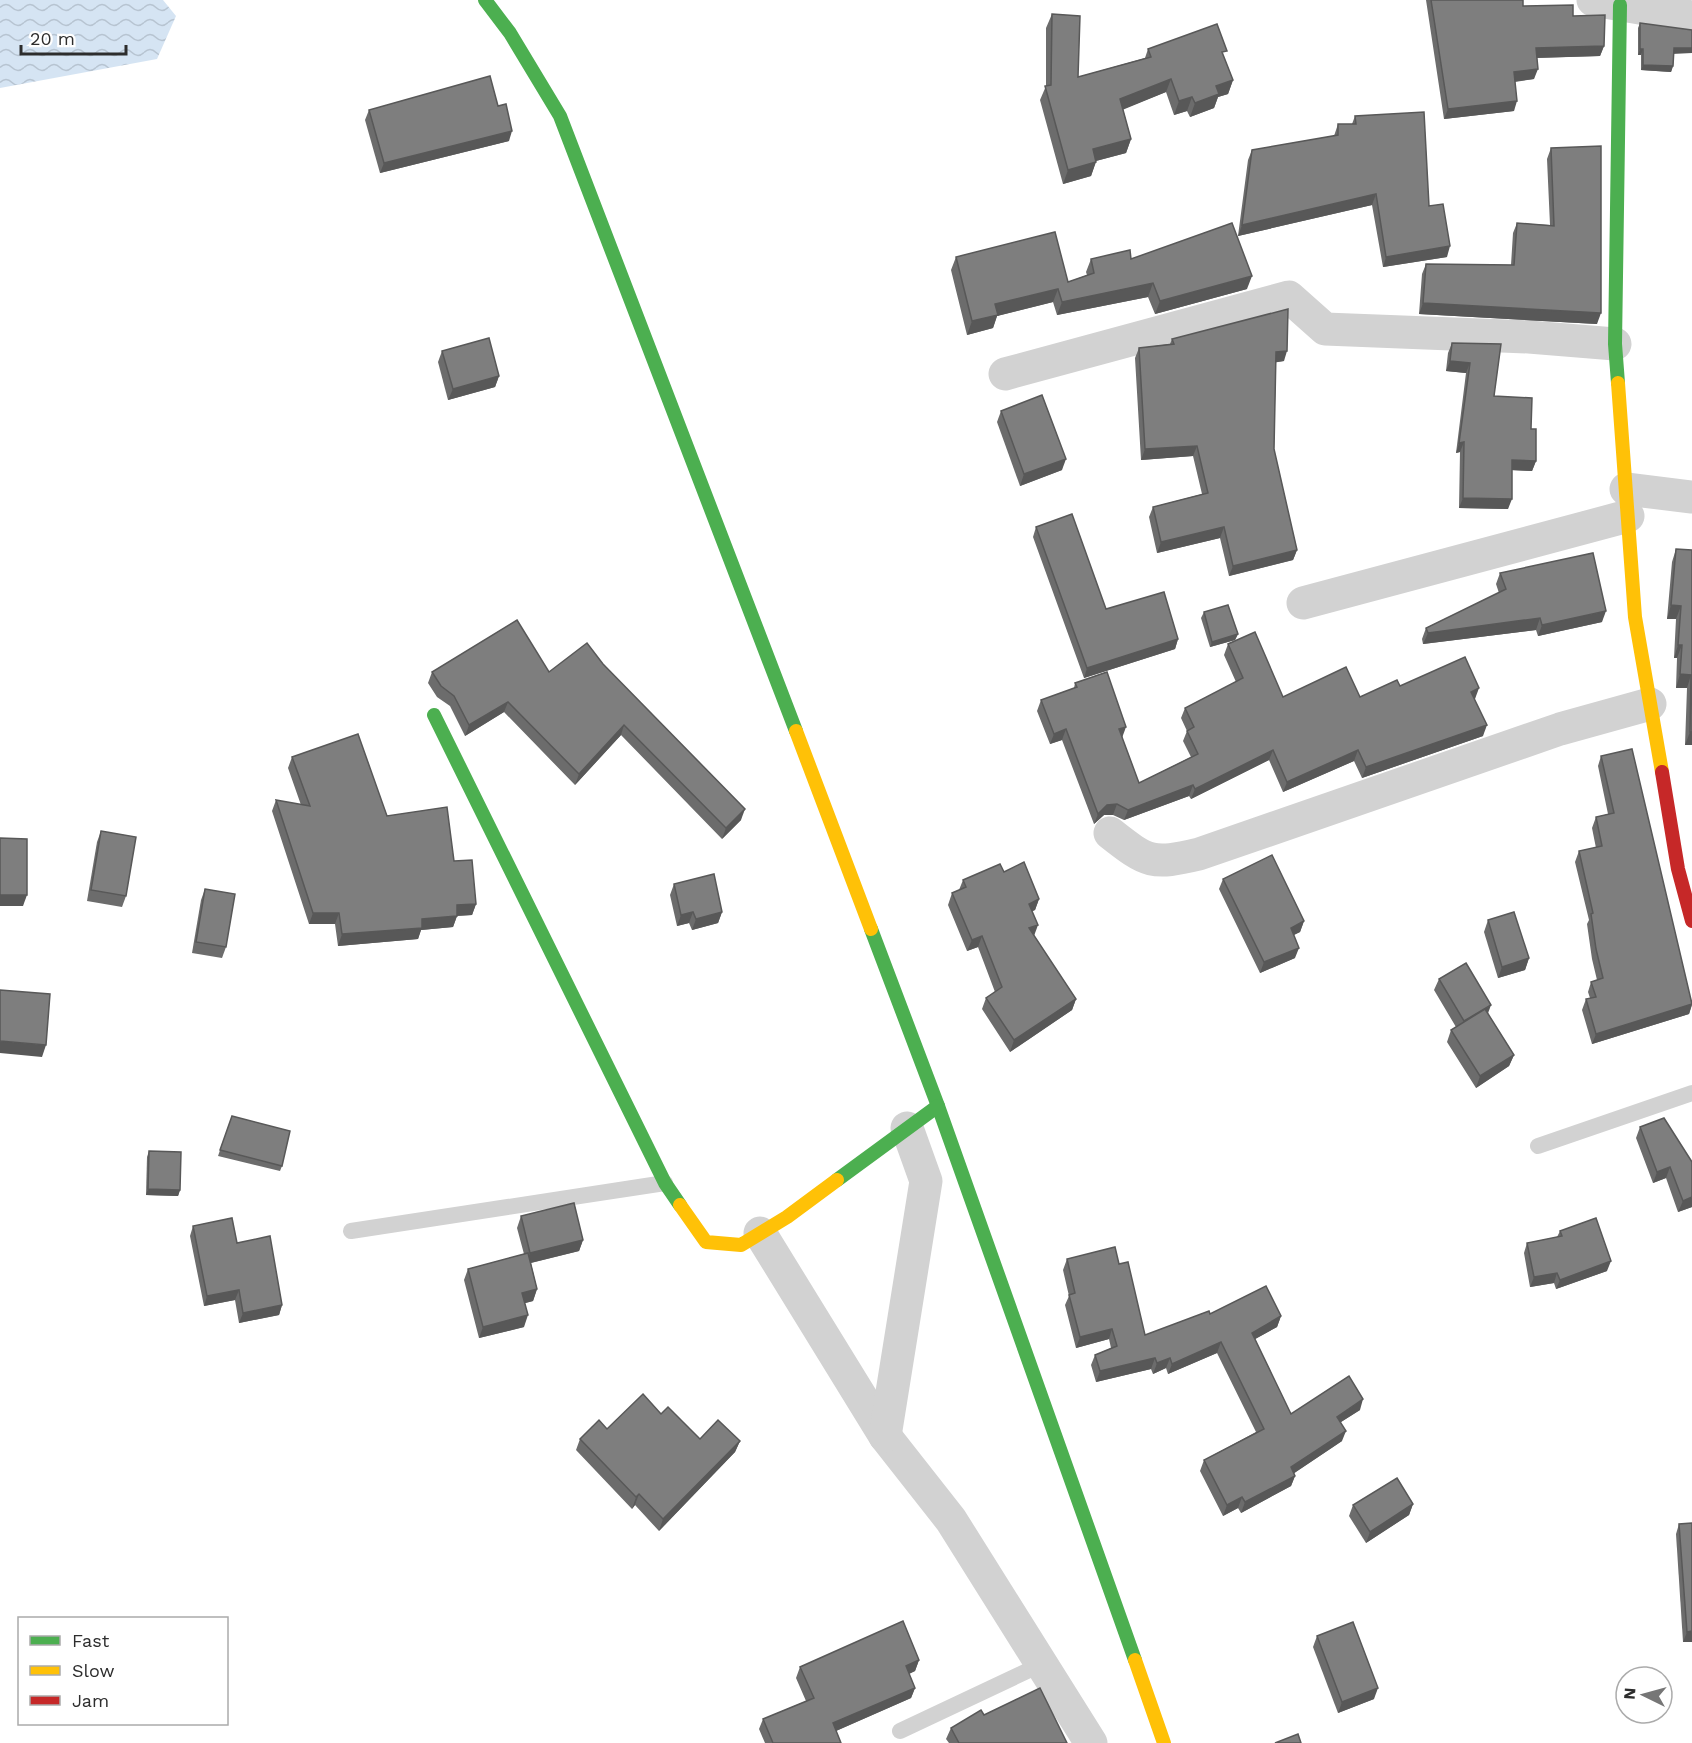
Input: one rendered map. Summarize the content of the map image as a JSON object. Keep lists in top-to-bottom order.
{
  "legend": ["Fast", "Slow", "Jam"],
  "scale_bar": "20 m",
  "north": "left"
}
